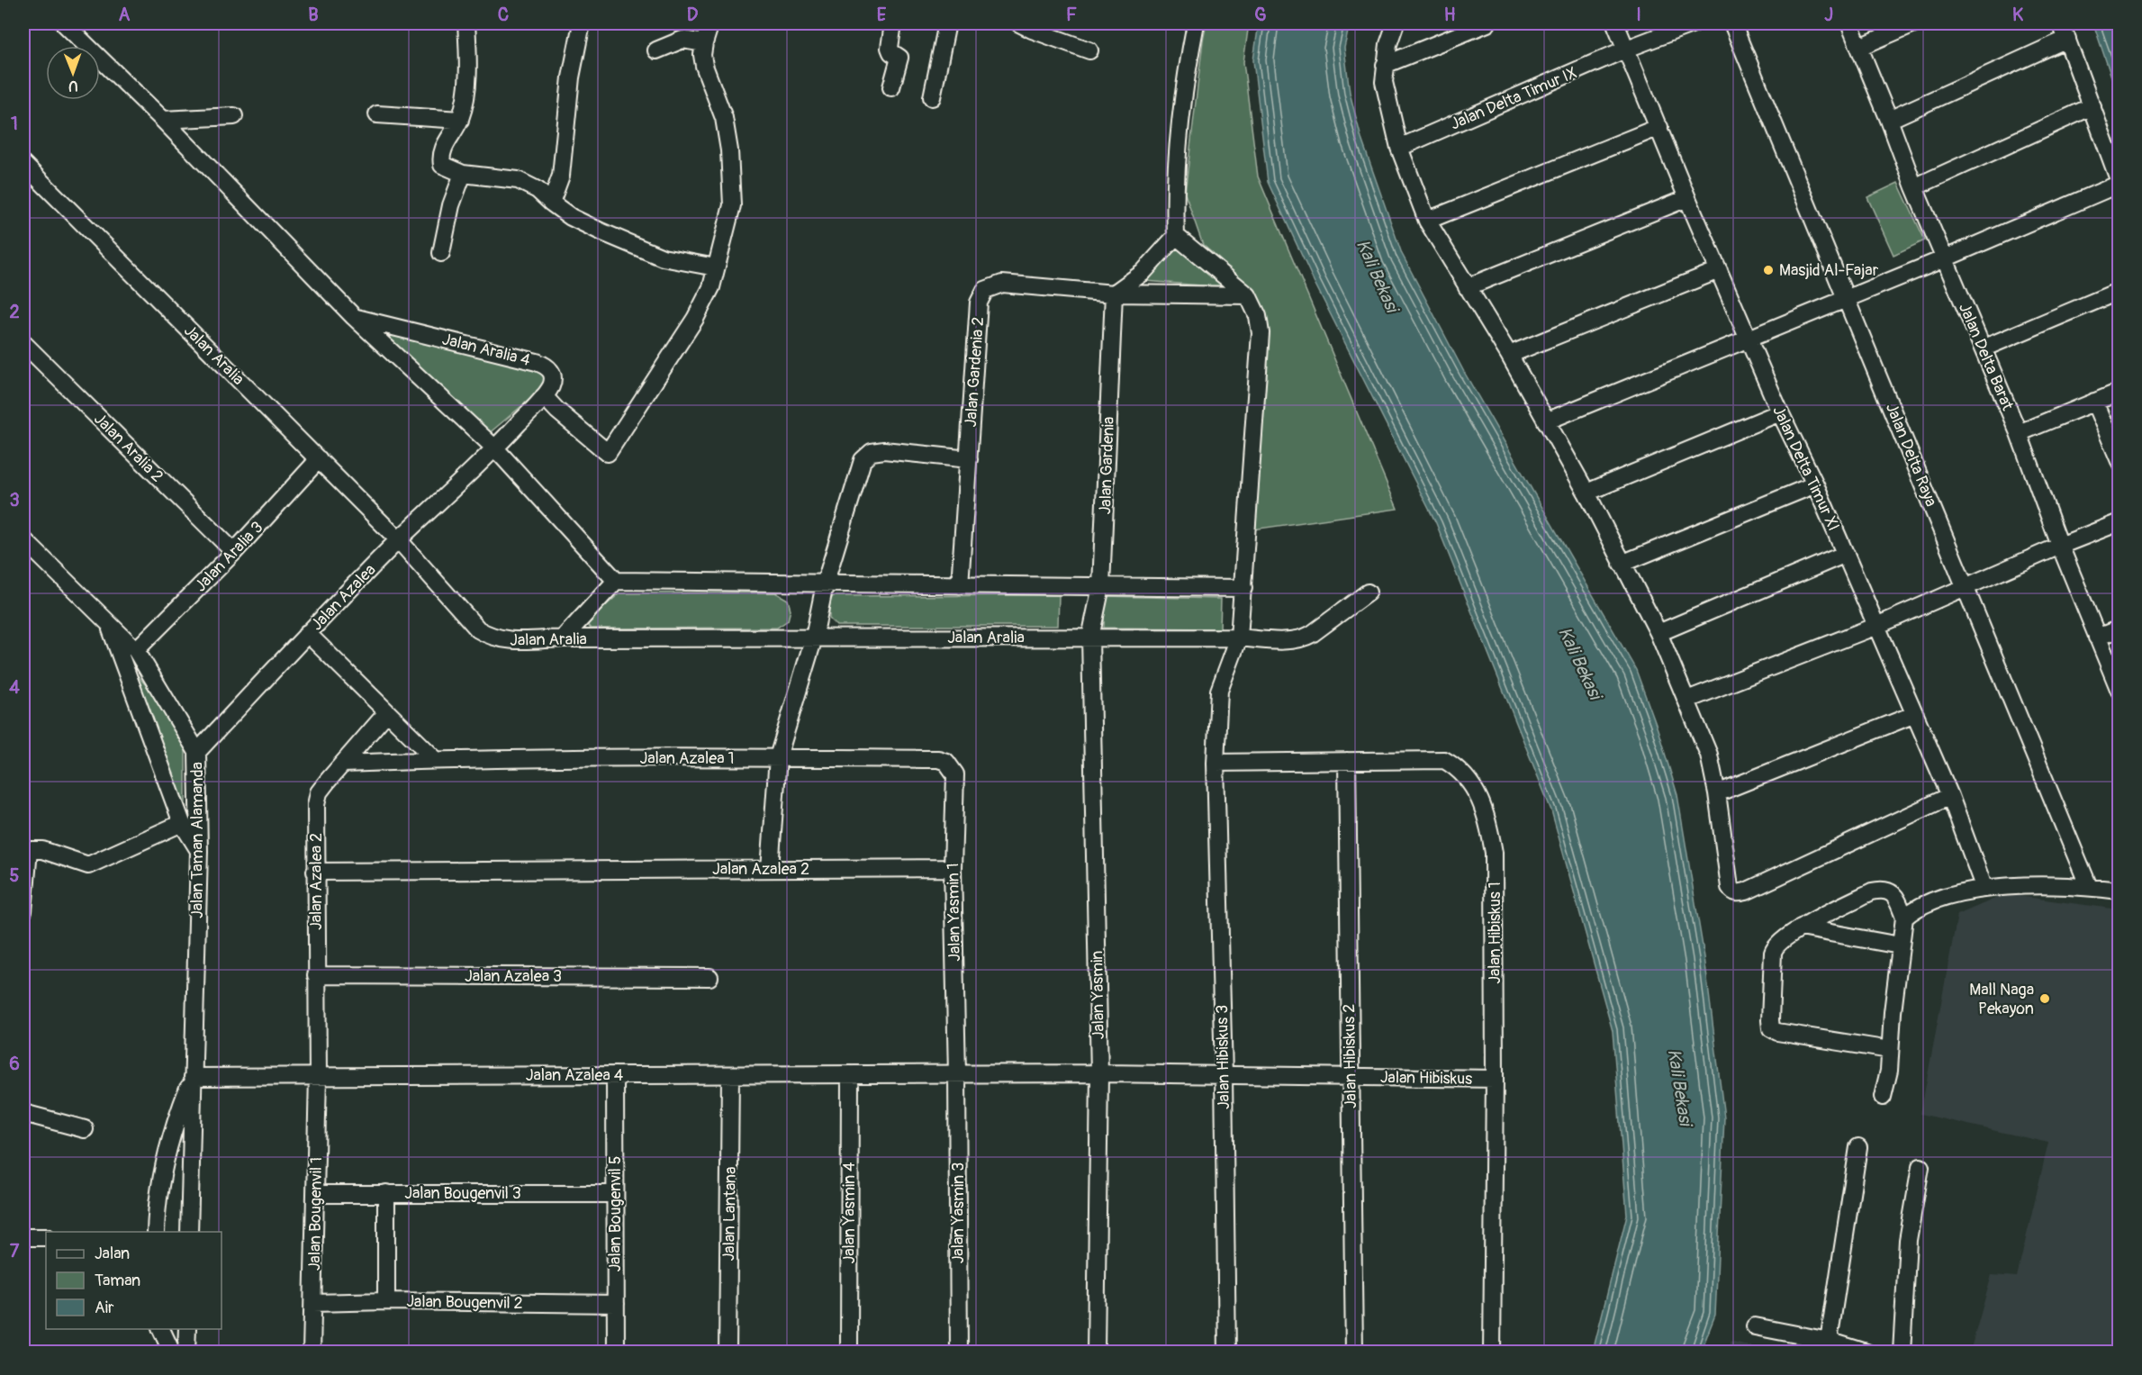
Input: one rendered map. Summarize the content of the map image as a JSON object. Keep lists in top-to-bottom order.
{
  "streets": {
    "street": [
      "Jalan Delta Timur IX",
      "Jalan Aralia 4",
      "Jalan Aralia",
      "Jalan Delta Barat",
      "Jalan Gardenia 2",
      "Jalan Aralia 2",
      "Jalan Delta Raya",
      "Jalan Gardenia",
      "Jalan Delta Timur XI",
      "Jalan Aralia 3",
      "Jalan Azalea",
      "Jalan Azalea 1",
      "Jalan Taman Alamanda",
      "Jalan Azalea 2",
      "Jalan Yasmin 1",
      "Jalan Hibiskus 1",
      "Jalan Azalea 3",
      "Jalan Yasmin",
      "Jalan Hibiskus 2",
      "Jalan Hibiskus 3",
      "Jalan Azalea 4",
      "Jalan Hibiskus",
      "Jalan Bougenvil 3",
      "Jalan Yasmin 4",
      "Jalan Yasmin 3",
      "Jalan Bougenvil 1",
      "Jalan Bougenvil 5",
      "Jalan Lantana",
      "Jalan Bougenvil 2"
    ]
  },
  "crossings": [
    ["Jalan Delta Timur IX", "Jalan Delta Timur XI"],
    ["Jalan Aralia 4", "Jalan Azalea"],
    ["Jalan Aralia", "Jalan Gardenia"],
    ["Jalan Aralia", "Jalan Aralia 3"],
    ["Jalan Aralia", "Jalan Azalea"],
    ["Jalan Aralia", "Jalan Yasmin"],
    ["Jalan Aralia", "Jalan Hibiskus 3"],
    ["Jalan Gardenia 2", "Jalan Gardenia"],
    ["Jalan Gardenia 2", "Jalan Hibiskus 3"],
    ["Jalan Aralia 2", "Jalan Aralia 3"],
    ["Jalan Gardenia", "Jalan Yasmin"],
    ["Jalan Aralia 3", "Jalan Taman Alamanda"],
    ["Jalan Azalea", "Jalan Taman Alamanda"],
    ["Jalan Azalea 1", "Jalan Azalea 2"],
    ["Jalan Azalea 1", "Jalan Yasmin 1"],
    ["Jalan Taman Alamanda", "Jalan Azalea 4"],
    ["Jalan Azalea 2", "Jalan Yasmin 1"],
    ["Jalan Azalea 2", "Jalan Azalea 3"],
    ["Jalan Azalea 2", "Jalan Azalea 4"],
    ["Jalan Azalea 2", "Jalan Bougenvil 1"],
    ["Jalan Yasmin 1", "Jalan Azalea 4"],
    ["Jalan Yasmin 1", "Jalan Yasmin 3"],
    ["Jalan Hibiskus 1", "Jalan Hibiskus 2"],
    ["Jalan Hibiskus 1", "Jalan Hibiskus 3"],
    ["Jalan Hibiskus 1", "Jalan Hibiskus"],
    ["Jalan Yasmin", "Jalan Azalea 4"],
    ["Jalan Yasmin", "Jalan Hibiskus"],
    ["Jalan Hibiskus 2", "Jalan Hibiskus"],
    ["Jalan Hibiskus 3", "Jalan Hibiskus"],
    ["Jalan Azalea 4", "Jalan Hibiskus"],
    ["Jalan Azalea 4", "Jalan Yasmin 4"],
    ["Jalan Azalea 4", "Jalan Yasmin 3"],
    ["Jalan Azalea 4", "Jalan Bougenvil 1"],
    ["Jalan Azalea 4", "Jalan Bougenvil 5"],
    ["Jalan Azalea 4", "Jalan Lantana"],
    ["Jalan Bougenvil 3", "Jalan Bougenvil 5"],
    ["Jalan Bougenvil 3", "Jalan Bougenvil 2"],
    ["Jalan Bougenvil 1", "Jalan Bougenvil 2"],
    ["Jalan Bougenvil 5", "Jalan Bougenvil 2"]
  ],
  "water": ["Kali Bekasi"],
  "places": ["Masjid Al-Fajar", "Mall Naga Pekayon"],
  "legend": ["Jalan", "Taman", "Air"],
  "north": "bottom",
  "grid": {
    "columns": [
      "A",
      "B",
      "C",
      "D",
      "E",
      "F",
      "G",
      "H",
      "I",
      "J",
      "K"
    ],
    "rows": [
      "1",
      "2",
      "3",
      "4",
      "5",
      "6",
      "7"
    ]
  }
}
